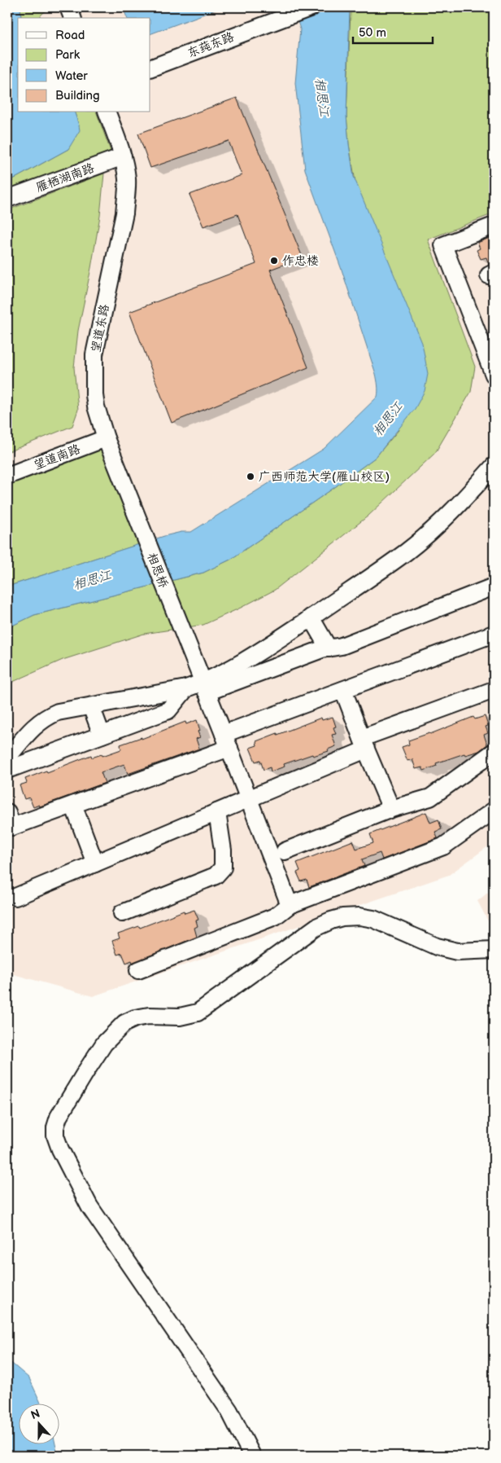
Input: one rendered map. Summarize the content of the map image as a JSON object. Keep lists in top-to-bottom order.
{
  "streets": {
    "street": [
      "东莼东路",
      "雁栖湖南路",
      "望道东路",
      "望道南路",
      "相思桥"
    ]
  },
  "crossings": [
    ["雁栖湖南路", "望道东路"],
    ["望道东路", "望道南路"],
    ["望道东路", "相思桥"]
  ],
  "water": ["相思江"],
  "places": ["作忠楼", "广西师范大学(雁山校区)"],
  "legend": [
    "Road",
    "Park",
    "Water",
    "Building"
  ],
  "scale_bar": "50 m",
  "north": "top"
}
